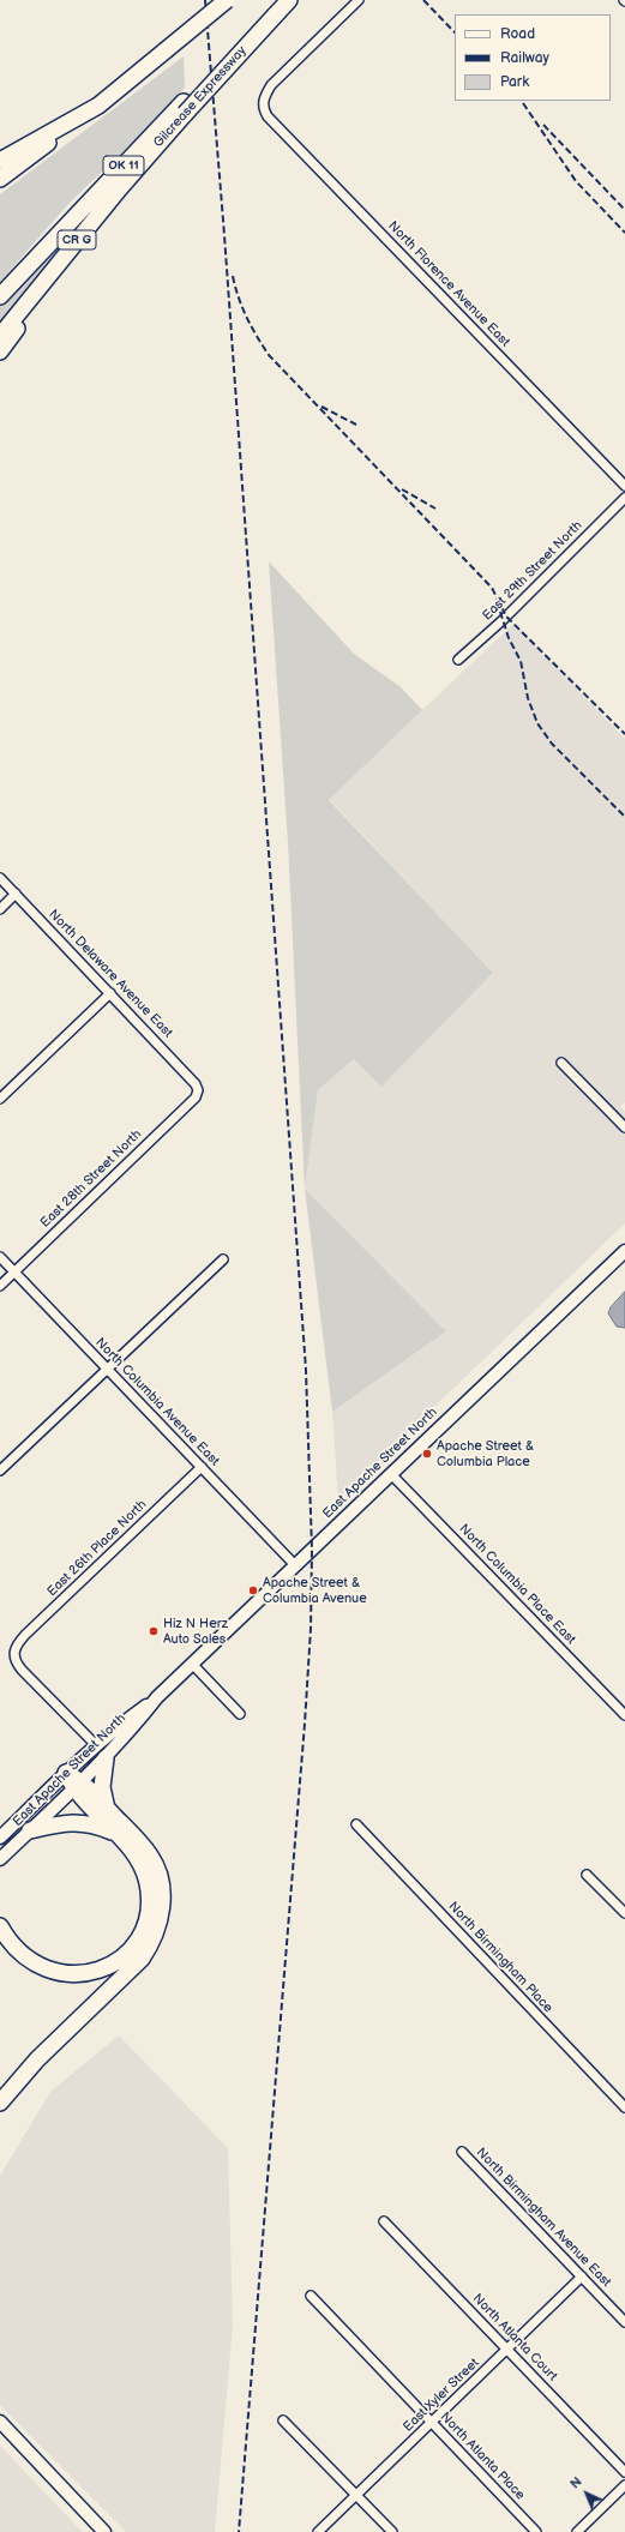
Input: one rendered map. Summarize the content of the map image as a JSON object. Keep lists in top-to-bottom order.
{
  "streets": {
    "highway": ["Gilcrease Expressway", "OK 11", "CR G"],
    "main road": ["East Apache Street North"],
    "street": [
      "North Florence Avenue East",
      "East 29th Street North",
      "North Delaware Avenue East",
      "East 28th Street North",
      "North Columbia Avenue East",
      "East 26th Place North",
      "North Columbia Place East",
      "North Birmingham Place",
      "North Birmingham Avenue East",
      "North Atlanta Court",
      "East Xyler Street",
      "North Atlanta Place"
    ]
  },
  "crossings": [
    ["Gilcrease Expressway", "OK 11"],
    ["North Delaware Avenue East", "East 28th Street North"],
    ["East 28th Street North", "North Columbia Avenue East"],
    ["North Columbia Avenue East", "East Apache Street North"],
    ["North Columbia Avenue East", "East 26th Place North"],
    ["East Apache Street North", "East 26th Place North"],
    ["East Apache Street North", "North Columbia Place East"],
    ["North Birmingham Avenue East", "East Xyler Street"],
    ["North Atlanta Court", "East Xyler Street"],
    ["East Xyler Street", "North Atlanta Place"]
  ],
  "places": ["Apache Street & Columbia Place", "Apache Street & Columbia Avenue", "Hiz N Herz Auto Sales"],
  "legend": ["Road", "Railway", "Park"],
  "north": "top left"
}
